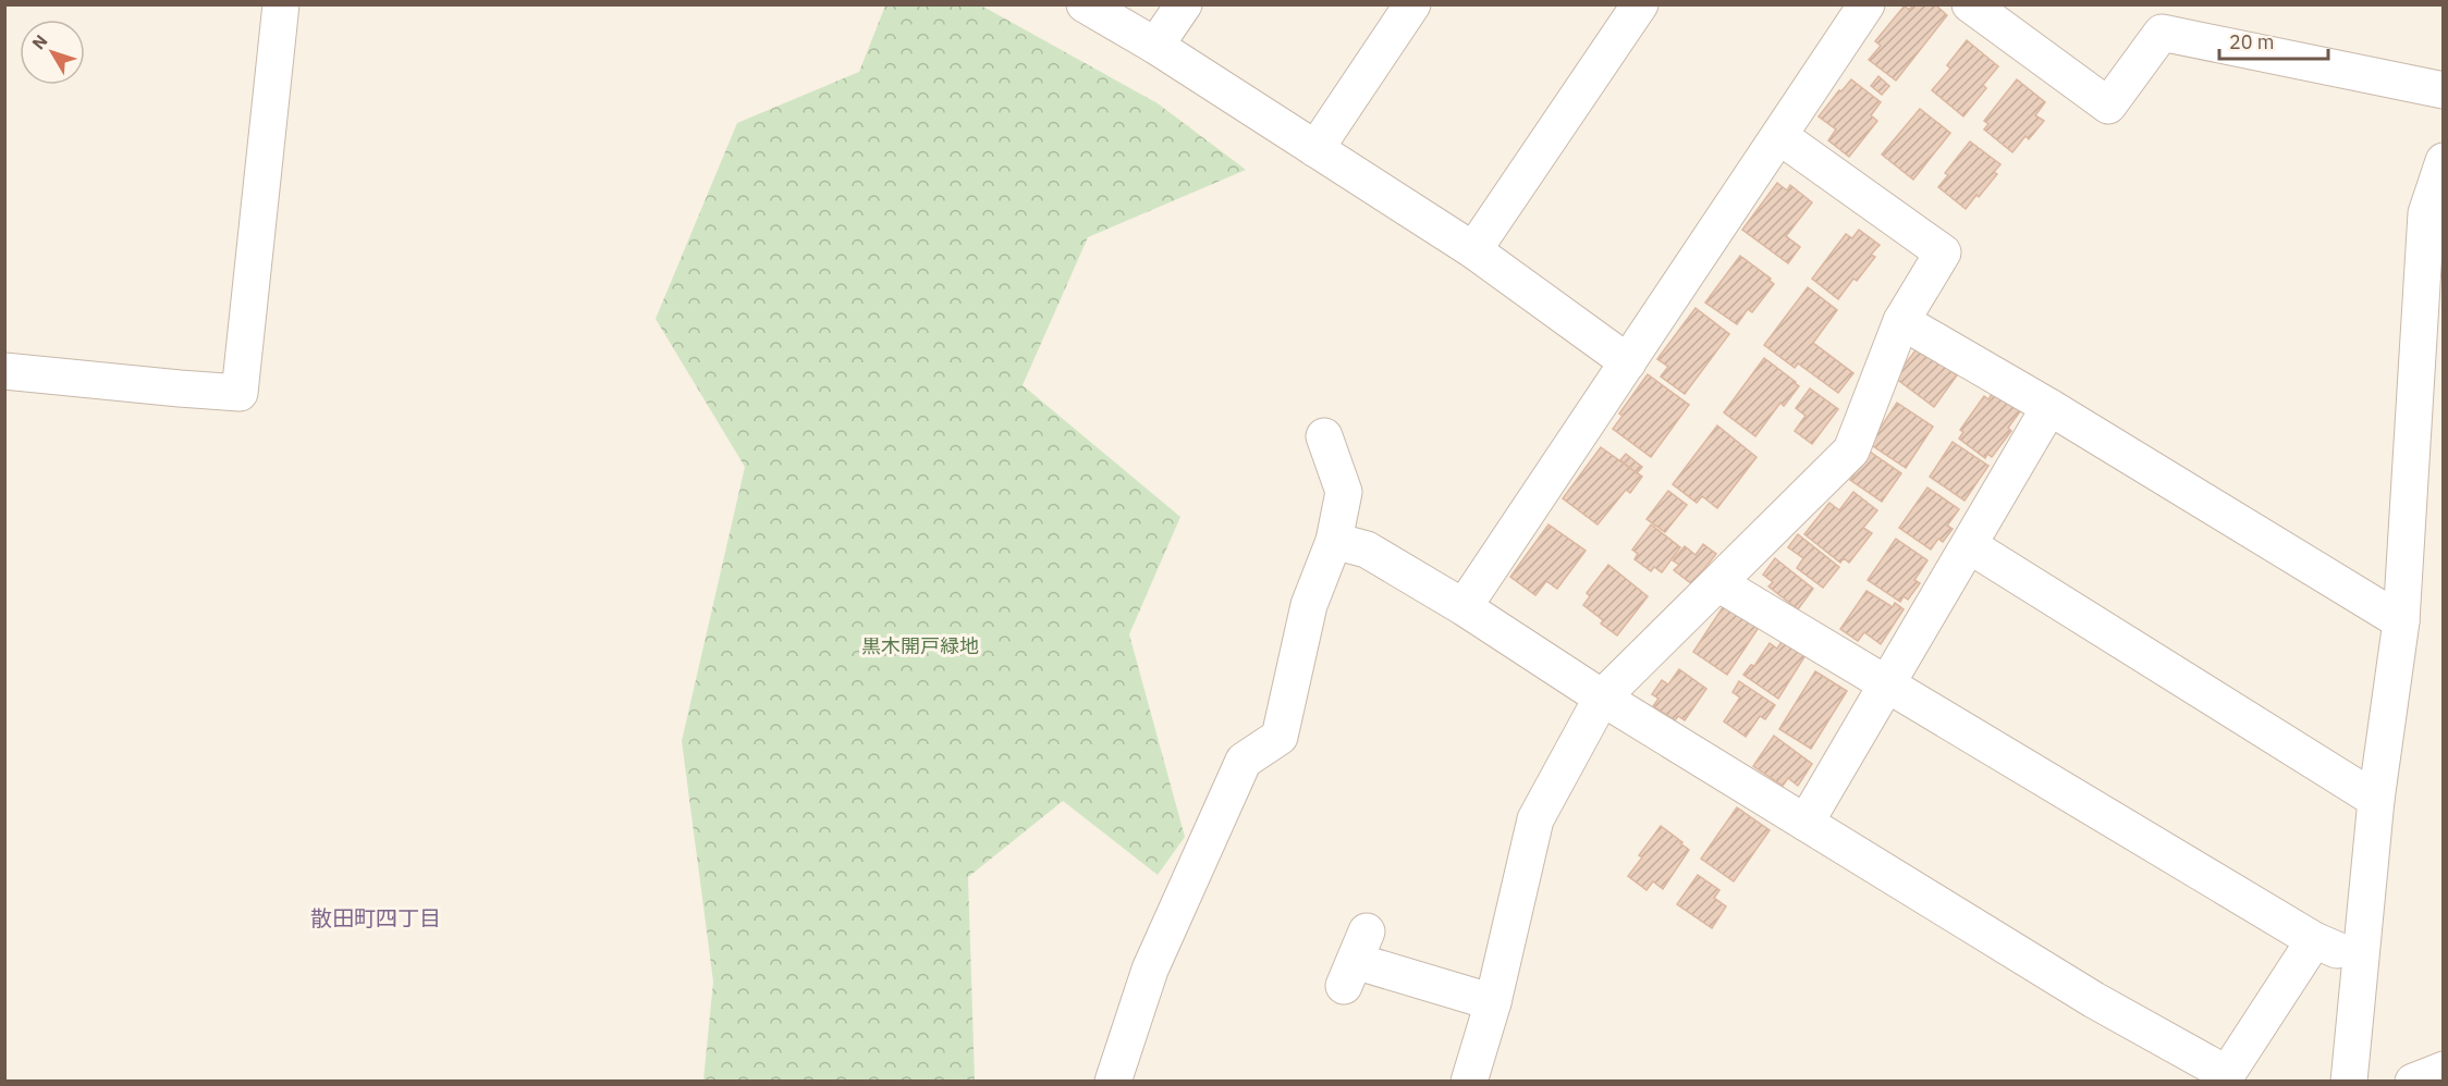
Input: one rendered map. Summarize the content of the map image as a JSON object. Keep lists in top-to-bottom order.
{
  "districts": ["散田町四丁目"],
  "parks": ["黒木開戸緑地"],
  "scale_bar": "20 m",
  "north": "top left"
}
